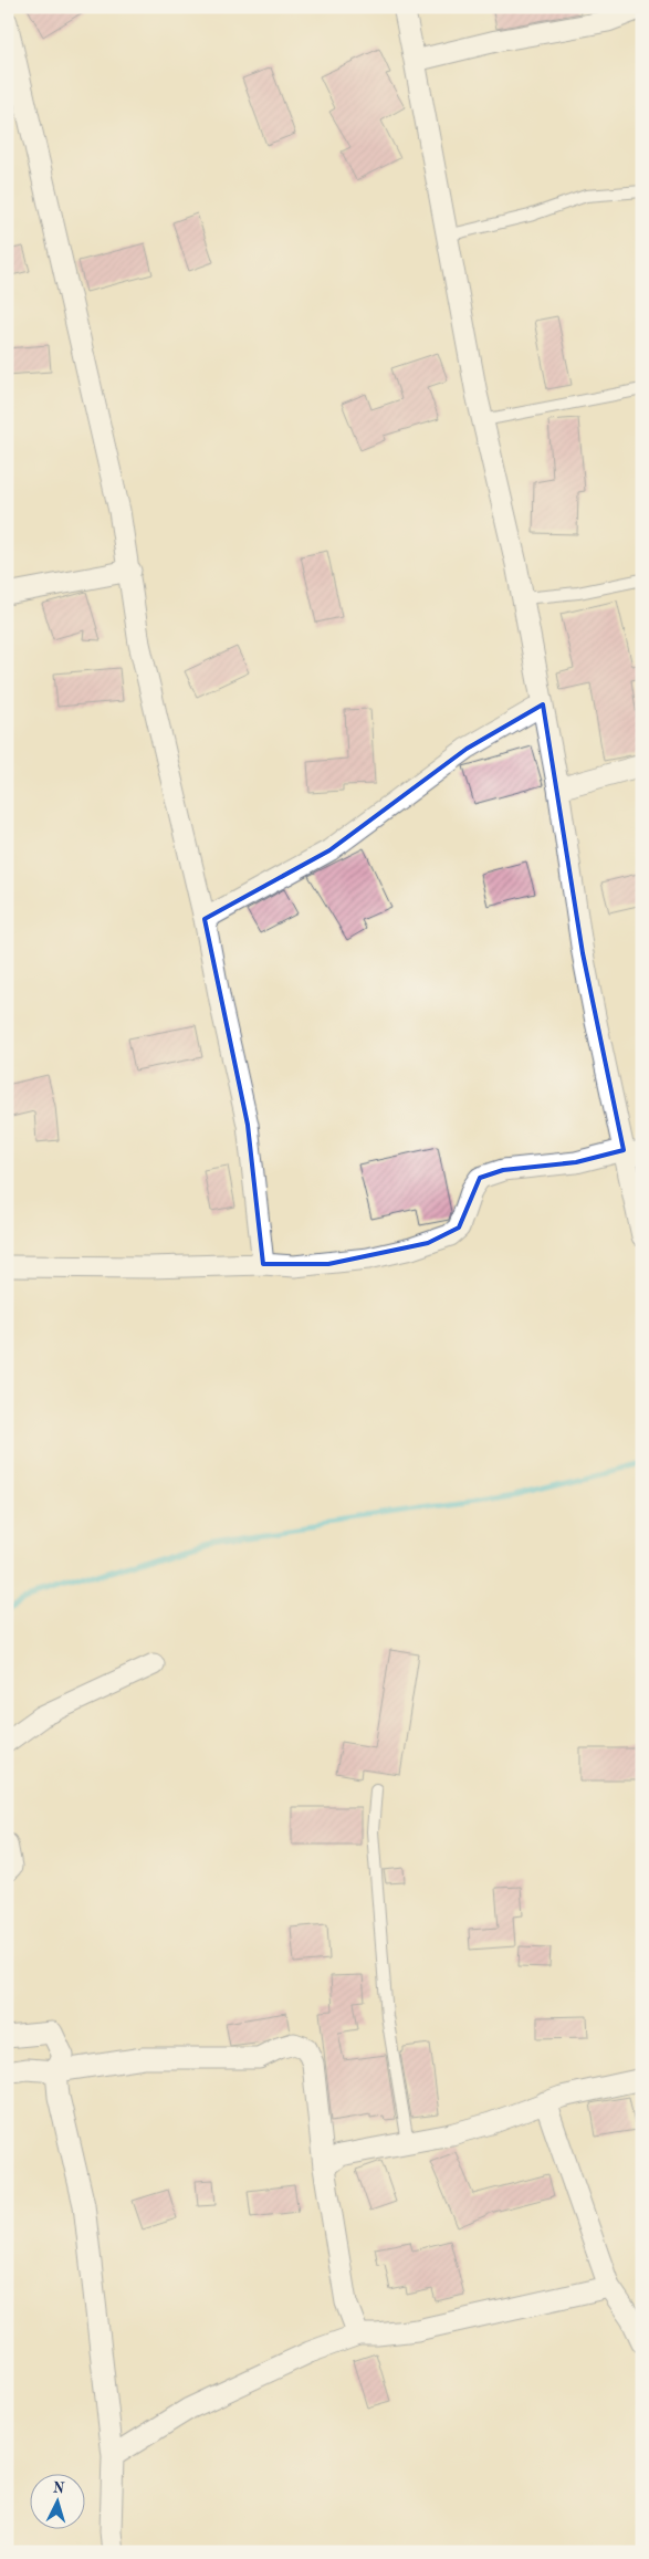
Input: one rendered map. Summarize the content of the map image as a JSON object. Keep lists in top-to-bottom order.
{
  "north": "top"
}
